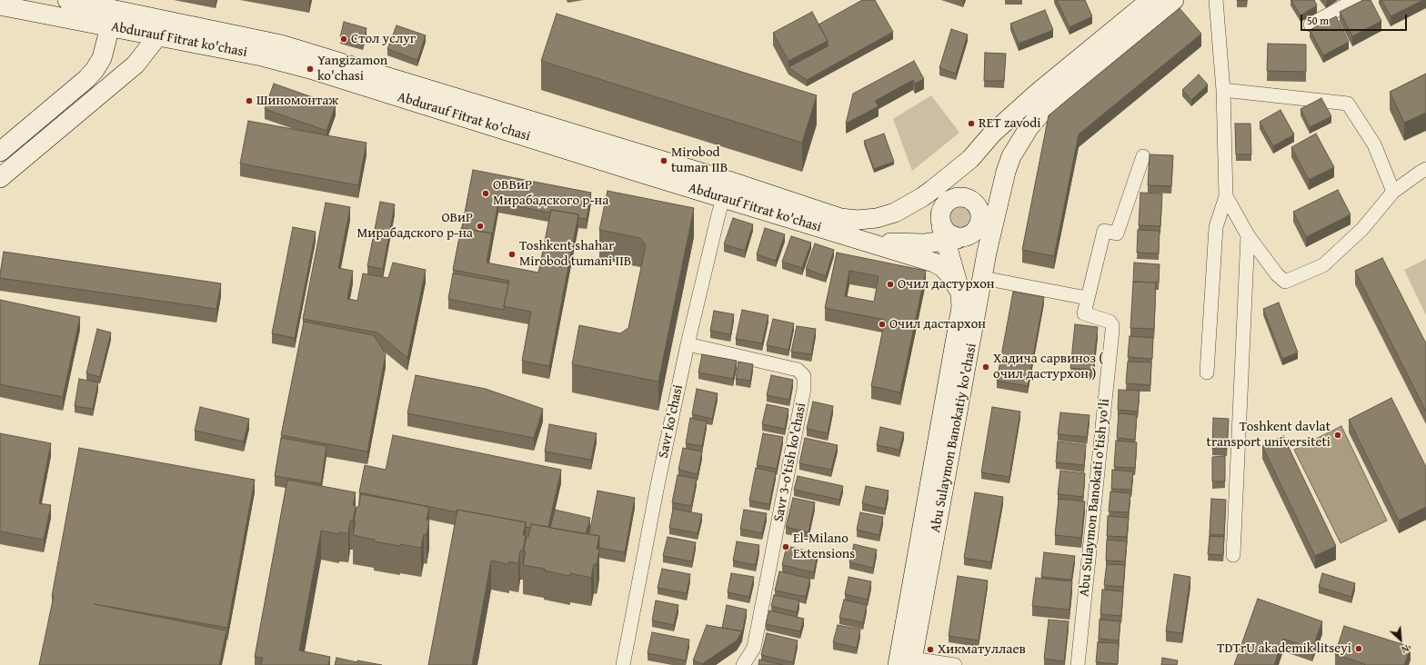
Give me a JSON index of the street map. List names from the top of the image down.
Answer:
{
  "streets": {
    "main road": ["Abdurauf Fitrat ko'chasi", "Abu Sulaymon Banokatiy ko'chasi"],
    "street": ["Savr ko'chasi", "Savr 3-o'tish ko'chasi", "Abu Sulaymon Banokati o'tish yo'li"]
  },
  "crossings": [
    ["Abdurauf Fitrat ko'chasi", "Savr ko'chasi"],
    ["Abdurauf Fitrat ko'chasi", "Abu Sulaymon Banokatiy ko'chasi"],
    ["Savr ko'chasi", "Savr 3-o'tish ko'chasi"]
  ],
  "places": [
    "Стол услуг",
    "Yangizamon ko'chasi",
    "Шиномонтаж",
    "RET zavodi",
    "Mirobod tuman IIB",
    "ОВВиР Мирабадского р-на",
    "ОВиР Мирабадского р-на",
    "Toshkent shahar Mirobod tumani IIB",
    "Очил дастурхон",
    "Очил дастархон",
    "Хадича сарвиноз ( очил дастурхон )",
    "Toshkent davlat transport universiteti",
    "El-Milano Extensions",
    "TDTrU akademik litseyi",
    "Хикматуллаев"
  ],
  "scale_bar": "50 m",
  "north": "bottom right"
}
